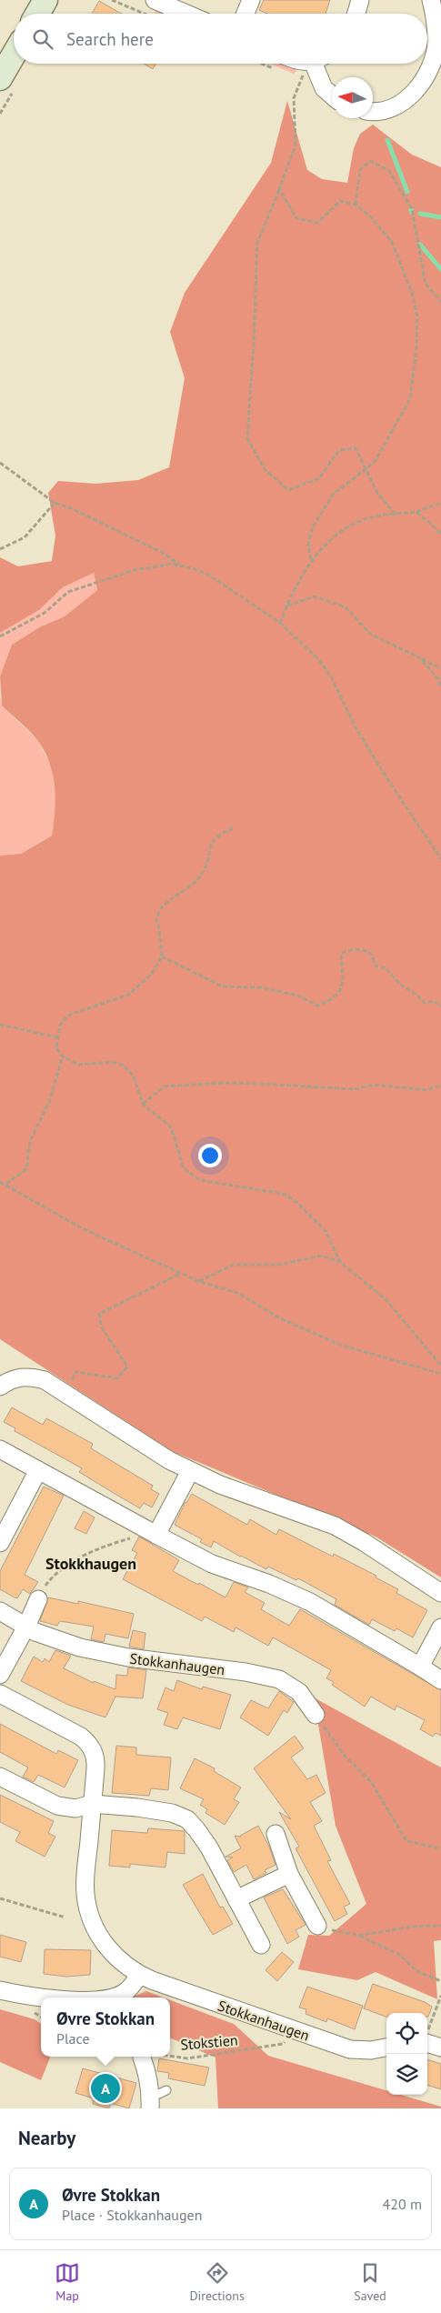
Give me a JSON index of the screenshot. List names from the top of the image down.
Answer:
{
  "streets": {
    "street": ["Stokkanhaugen"],
    "path": ["Stokstien"]
  },
  "crossings": [
    ["Stokkanhaugen", "Stokstien"]
  ],
  "districts": ["Stokkhaugen"],
  "north": "left",
  "page": {
    "search": "Search here",
    "popup": ["Øvre Stokkan", "Place"],
    "pins": "A",
    "heading": "Nearby",
    "list": [
      {
        "mark": "A",
        "name": "Øvre Stokkan",
        "note": "Place · Stokkanhaugen",
        "value": "420 m"
      }
    ],
    "nav": ["Map", "Directions", "Saved"]
  }
}
